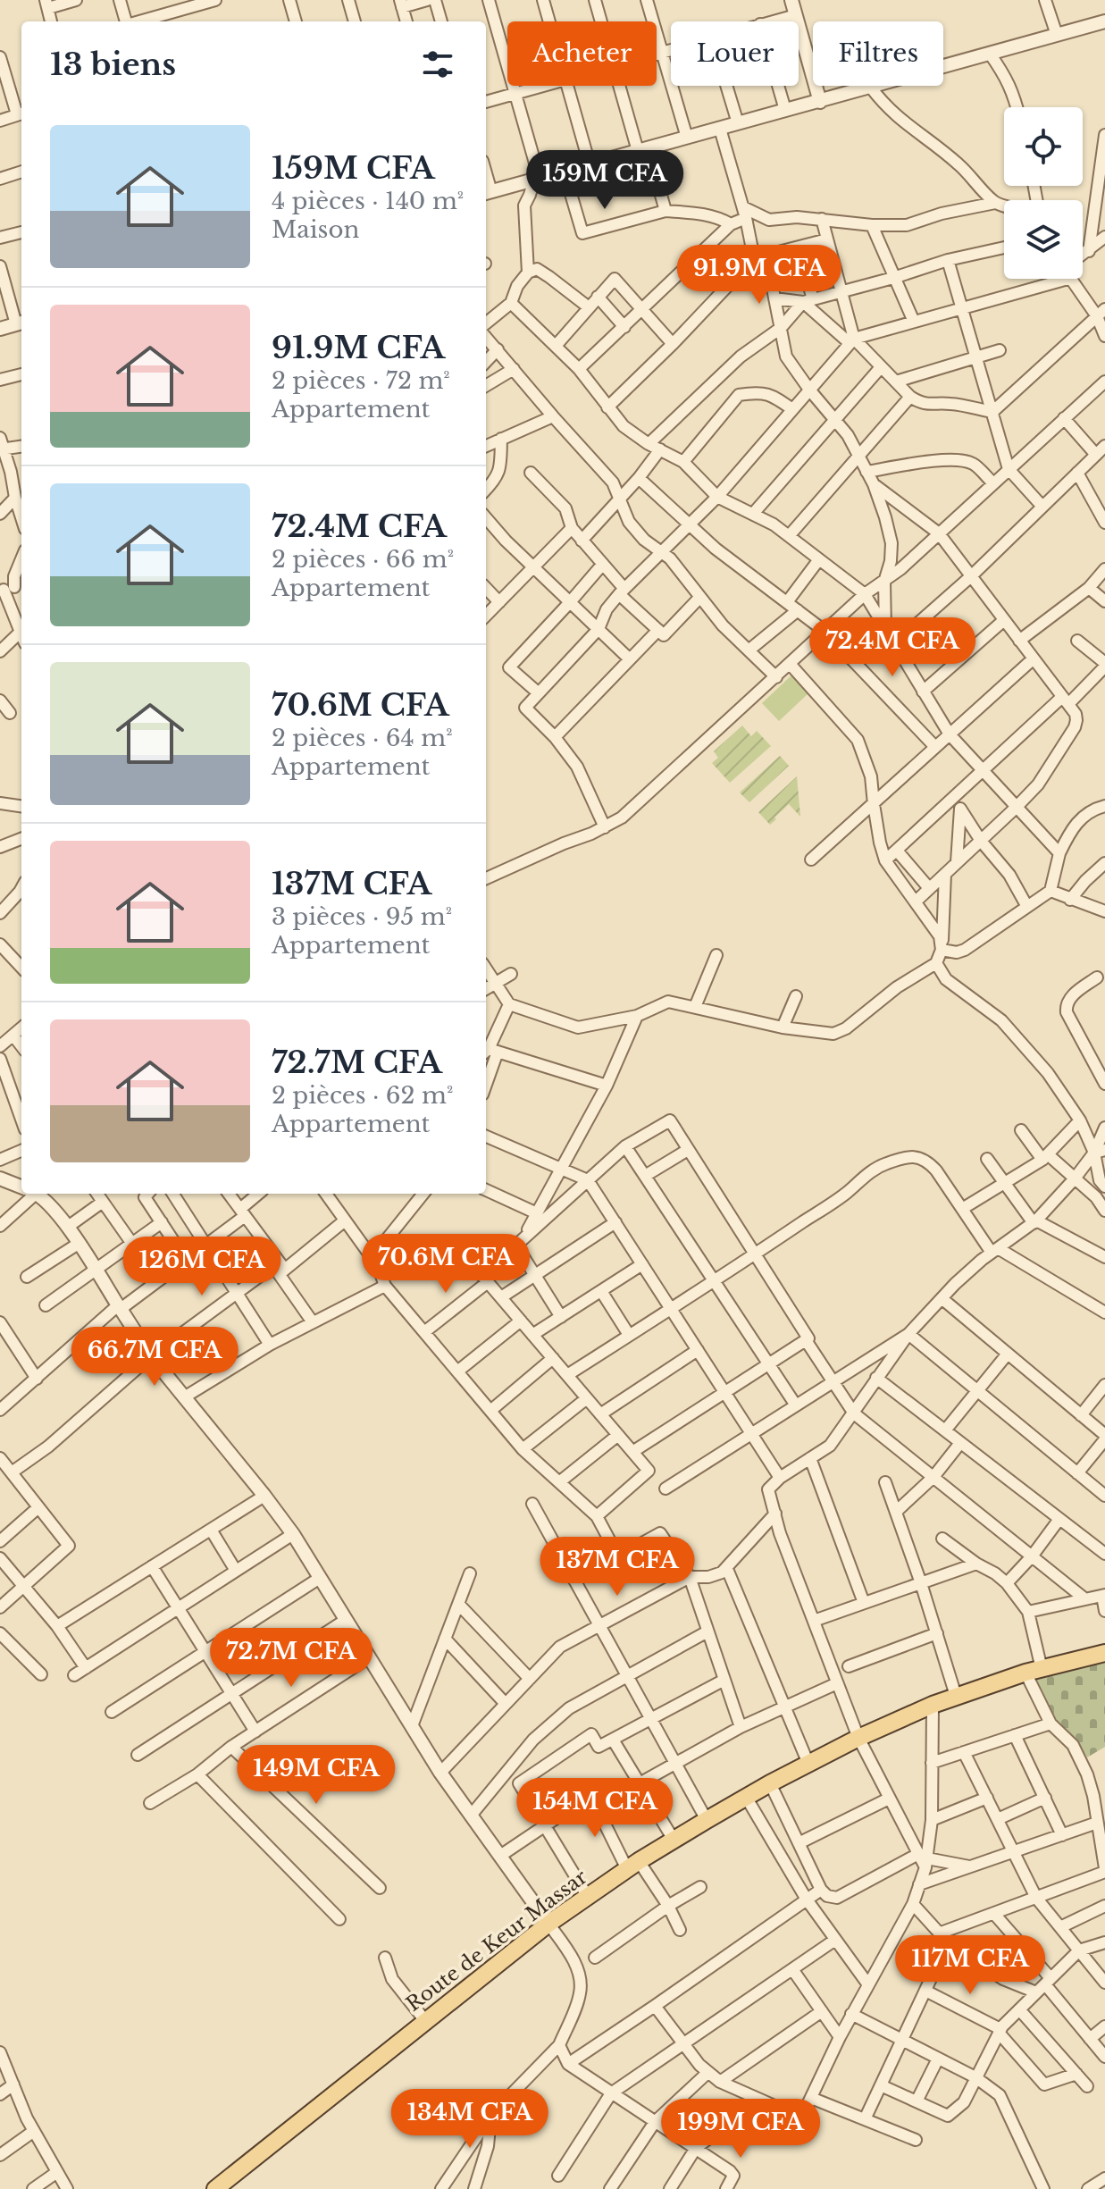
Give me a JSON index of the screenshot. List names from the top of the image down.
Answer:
{
  "streets": {
    "main road": ["Route de Keur Massar"]
  },
  "page": {
    "chip": ["Acheter", "Louer", "Filtres"],
    "heading": "13 biens",
    "list": [
      {
        "name": "159M CFA",
        "note": "4 pièces · 140 m² · Maison"
      },
      {
        "name": "91.9M CFA",
        "note": "2 pièces · 72 m² · Appartement"
      },
      {
        "name": "72.4M CFA",
        "note": "2 pièces · 66 m² · Appartement"
      },
      {
        "name": "70.6M CFA",
        "note": "2 pièces · 64 m² · Appartement"
      },
      {
        "name": "137M CFA",
        "note": "3 pièces · 95 m² · Appartement"
      },
      {
        "name": "72.7M CFA",
        "note": "2 pièces · 62 m² · Appartement"
      }
    ],
    "price": [
      "159M CFA",
      "91.9M CFA",
      "72.4M CFA",
      "70.6M CFA",
      "126M CFA",
      "66.7M CFA",
      "137M CFA",
      "72.7M CFA",
      "149M CFA",
      "154M CFA",
      "117M CFA",
      "134M CFA",
      "199M CFA"
    ]
  }
}
